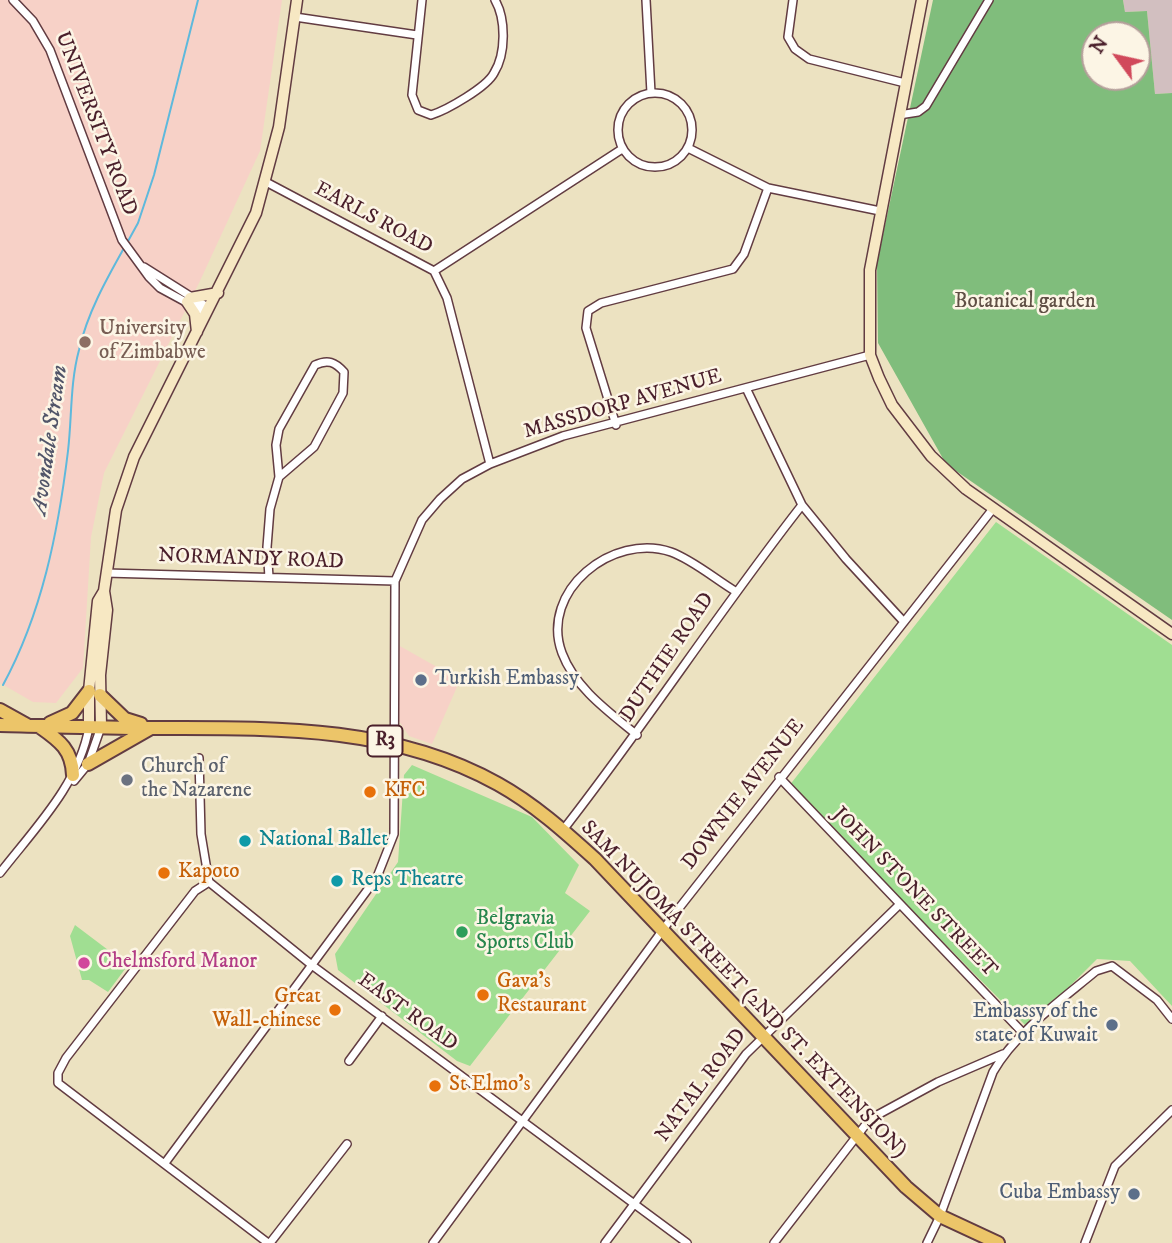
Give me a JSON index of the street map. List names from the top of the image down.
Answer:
{
  "streets": {
    "highway": ["R3", "SAM NUJOMA STREET (2ND ST. EXTENSION)"],
    "street": [
      "UNIVERSITY ROAD",
      "EARLS ROAD",
      "MASSDORP AVENUE",
      "NORMANDY ROAD",
      "DUTHIE ROAD",
      "DOWNIE AVENUE",
      "JOHN STONE STREET",
      "EAST ROAD",
      "NATAL ROAD"
    ]
  },
  "crossings": [
    ["EARLS ROAD", "MASSDORP AVENUE"],
    ["MASSDORP AVENUE", "NORMANDY ROAD"],
    ["MASSDORP AVENUE", "SAM NUJOMA STREET (2ND ST. EXTENSION)"],
    ["MASSDORP AVENUE", "EAST ROAD"],
    ["DUTHIE ROAD", "SAM NUJOMA STREET (2ND ST. EXTENSION)"],
    ["DOWNIE AVENUE", "JOHN STONE STREET"],
    ["DOWNIE AVENUE", "SAM NUJOMA STREET (2ND ST. EXTENSION)"],
    ["DOWNIE AVENUE", "EAST ROAD"],
    ["JOHN STONE STREET", "NATAL ROAD"],
    ["SAM NUJOMA STREET (2ND ST. EXTENSION)", "NATAL ROAD"],
    ["EAST ROAD", "NATAL ROAD"]
  ],
  "water": ["Avondale Stream"],
  "parks": ["Botanical garden"],
  "places": [
    "University of Zimbabwe",
    "Turkish Embassy",
    "Church of the Nazarene",
    "KFC",
    "National Ballet",
    "Kapoto",
    "Reps Theatre",
    "Belgravia Sports Club",
    "Chelmsford Manor",
    "Gava’s Restaurant",
    "Great Wall-chinese",
    "Embassy of the state of Kuwait",
    "St Elmo's",
    "Cuba Embassy"
  ],
  "north": "top left"
}
